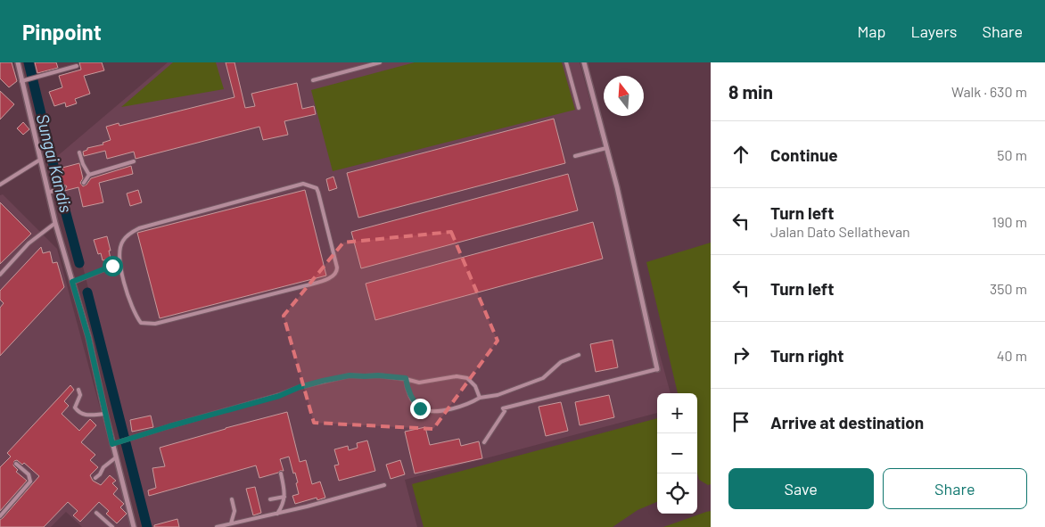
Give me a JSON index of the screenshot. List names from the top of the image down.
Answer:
{
  "water": ["Sungai Kandis"],
  "north": "top",
  "page": {
    "header": "Pinpoint",
    "nav": ["Map", "Layers", "Share"],
    "heading": ["8 min", "Walk · 630 m"],
    "list": [
      ["Continue", "50 m"],
      ["Turn left", "Jalan Dato Sellathevan", "190 m"],
      ["Turn left", "350 m"],
      ["Turn right", "40 m"],
      "Arrive at destination"
    ],
    "map_buttons": ["+", "−"],
    "buttons": ["Save", "Share"]
  }
}
